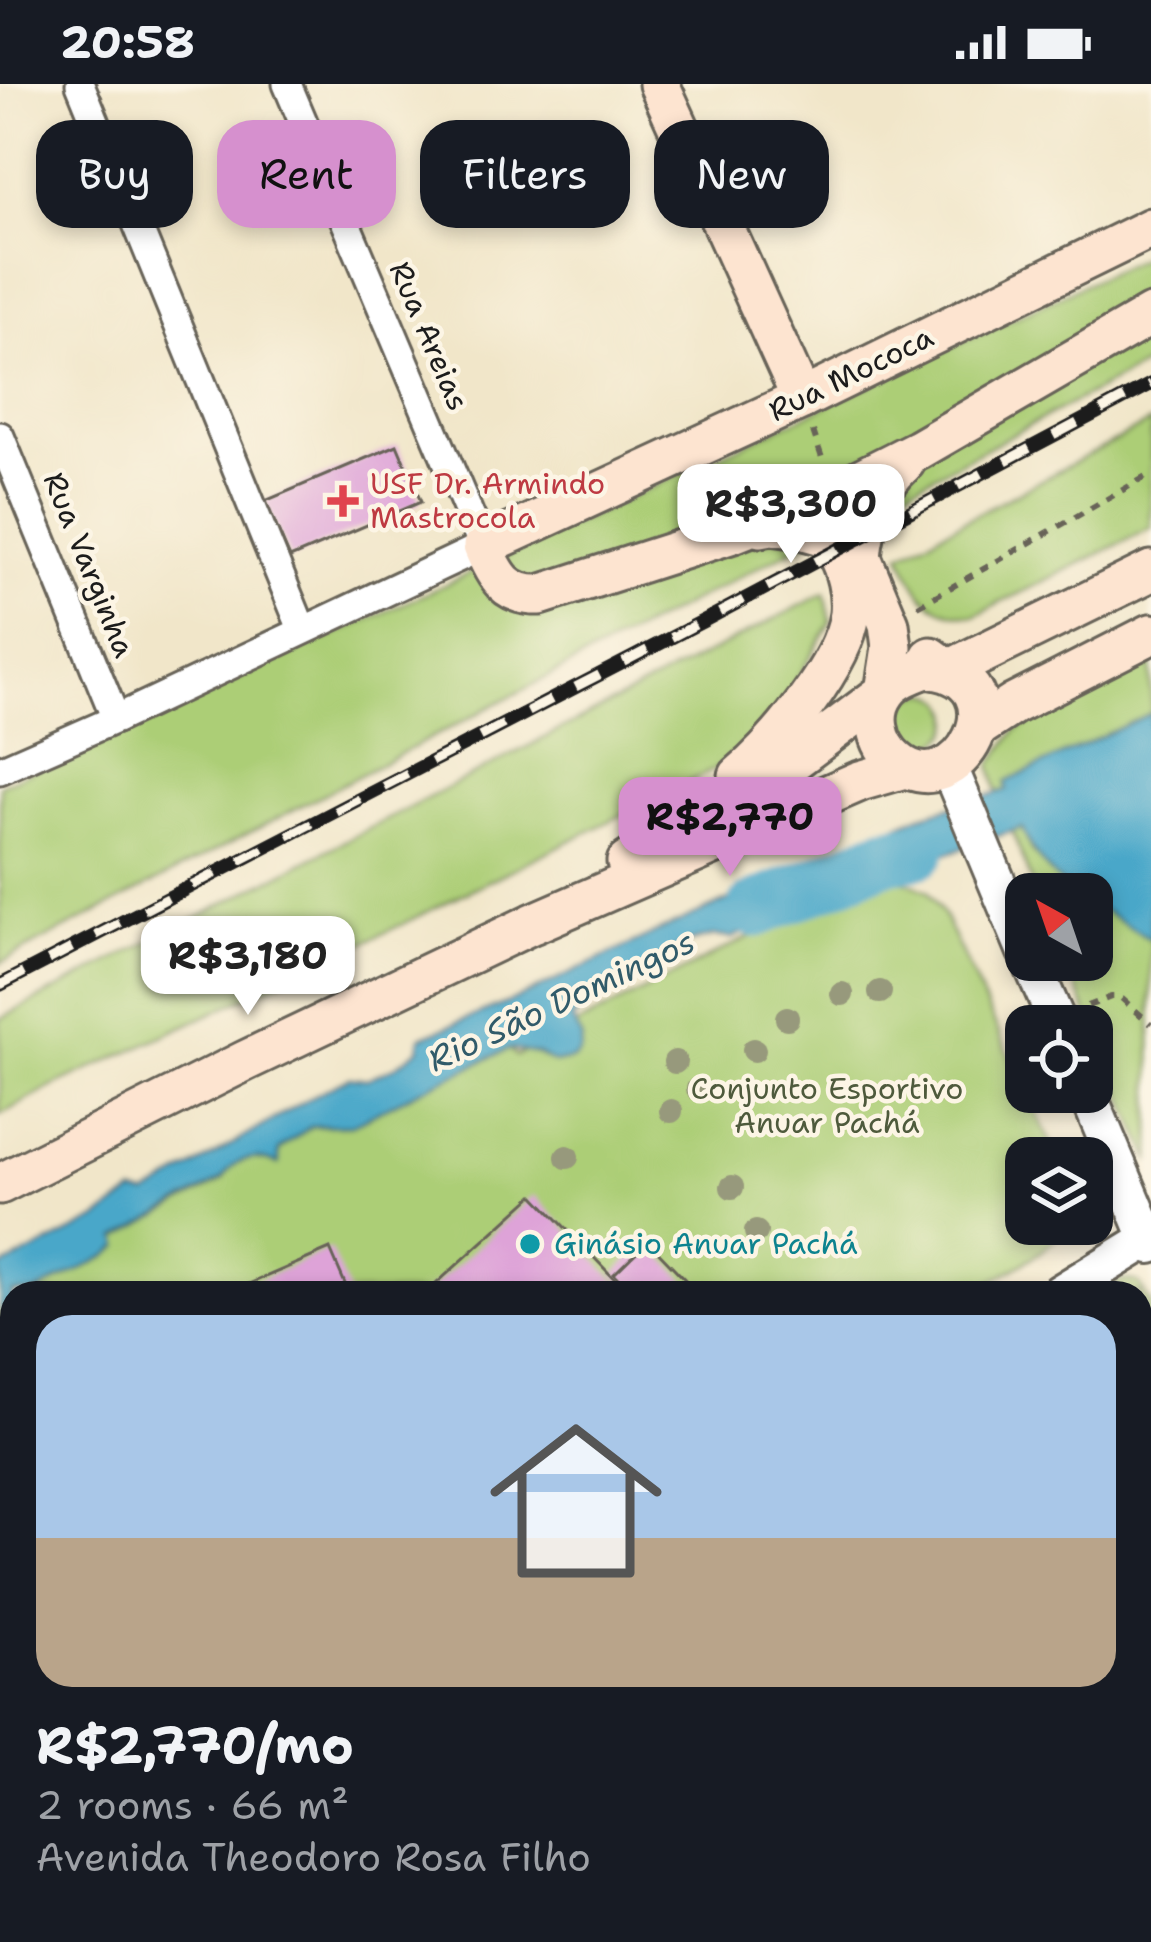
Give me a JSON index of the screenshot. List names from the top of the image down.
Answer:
{
  "streets": {
    "main road": ["Rua Mococa"],
    "street": ["Rua Areias", "Rua Varginha"]
  },
  "crossings": [
    ["Rua Areias", "Rua Mococa"],
    ["Rua Mococa", "Rua Varginha"]
  ],
  "water": ["Rio São Domingos"],
  "parks": ["Conjunto Esportivo Anuar Pachá"],
  "places": {
    "health": ["USF Dr. Armindo Mastrocola"],
    "other": ["Ginásio Anuar Pachá"]
  },
  "north": "top left",
  "page": {
    "status": "20:58",
    "chip": [
      "Buy",
      "Rent",
      "Filters",
      "New"
    ],
    "price": ["R$3,300", "R$2,770", "R$3,180"],
    "list": [
      {
        "name": "R$2,770/mo",
        "note": "2 rooms · 66 m² · Avenida Theodoro Rosa Filho"
      }
    ]
  }
}
